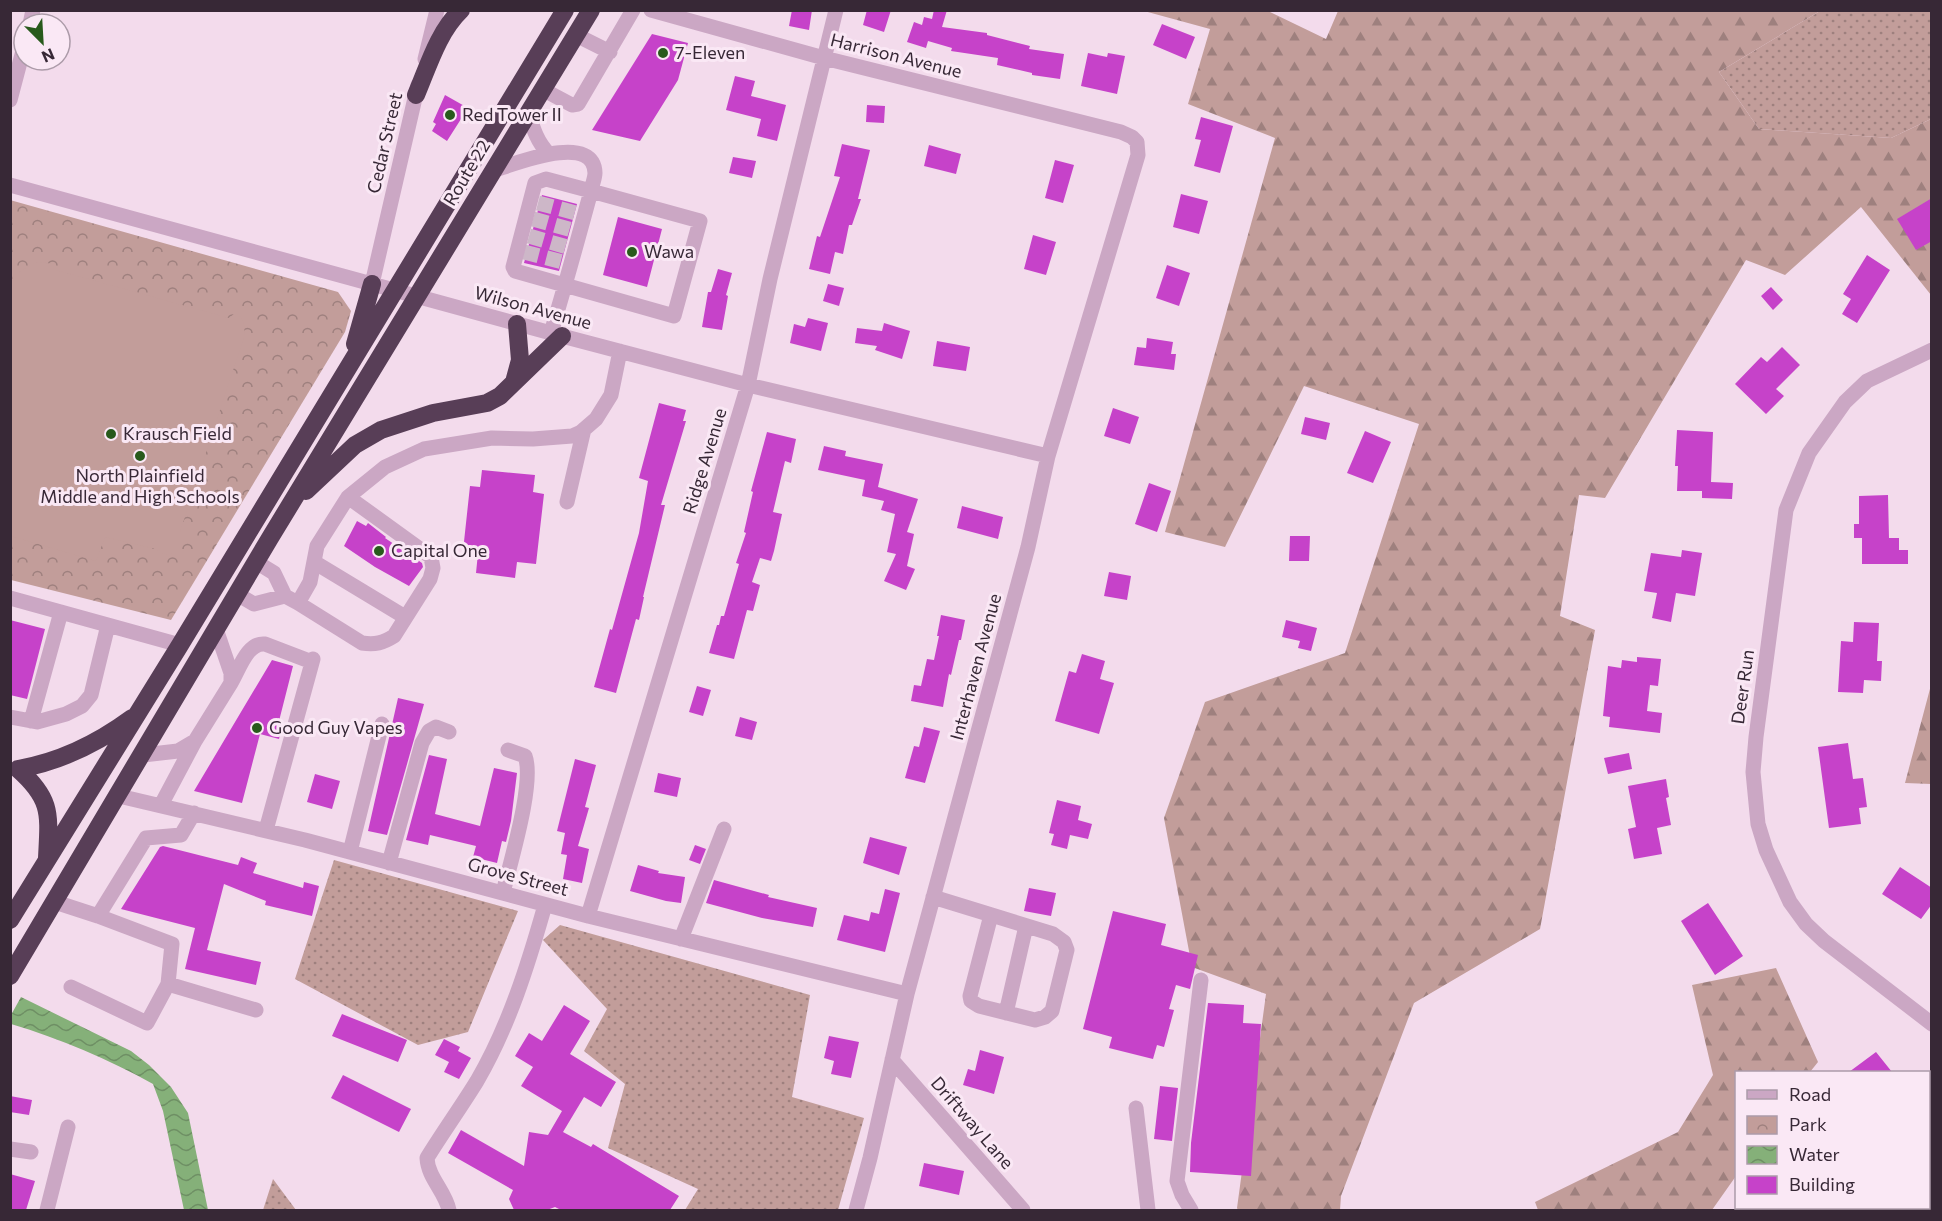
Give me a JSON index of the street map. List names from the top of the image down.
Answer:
{
  "streets": {
    "highway": ["Route 22"],
    "street": [
      "Harrison Avenue",
      "Cedar Street",
      "Wilson Avenue",
      "Ridge Avenue",
      "Interhaven Avenue",
      "Deer Run",
      "Grove Street",
      "Driftway Lane"
    ]
  },
  "crossings": [
    ["Harrison Avenue", "Ridge Avenue"],
    ["Harrison Avenue", "Interhaven Avenue"],
    ["Cedar Street", "Wilson Avenue"],
    ["Route 22", "Wilson Avenue"],
    ["Wilson Avenue", "Ridge Avenue"],
    ["Wilson Avenue", "Interhaven Avenue"],
    ["Ridge Avenue", "Grove Street"],
    ["Interhaven Avenue", "Grove Street"],
    ["Interhaven Avenue", "Driftway Lane"]
  ],
  "places": [
    "7-Eleven",
    "Red Tower II",
    "Wawa",
    "Krausch Field",
    "North Plainfield Middle and High Schools",
    "Capital One",
    "Good Guy Vapes"
  ],
  "legend": [
    "Road",
    "Park",
    "Water",
    "Building"
  ],
  "north": "bottom right"
}
